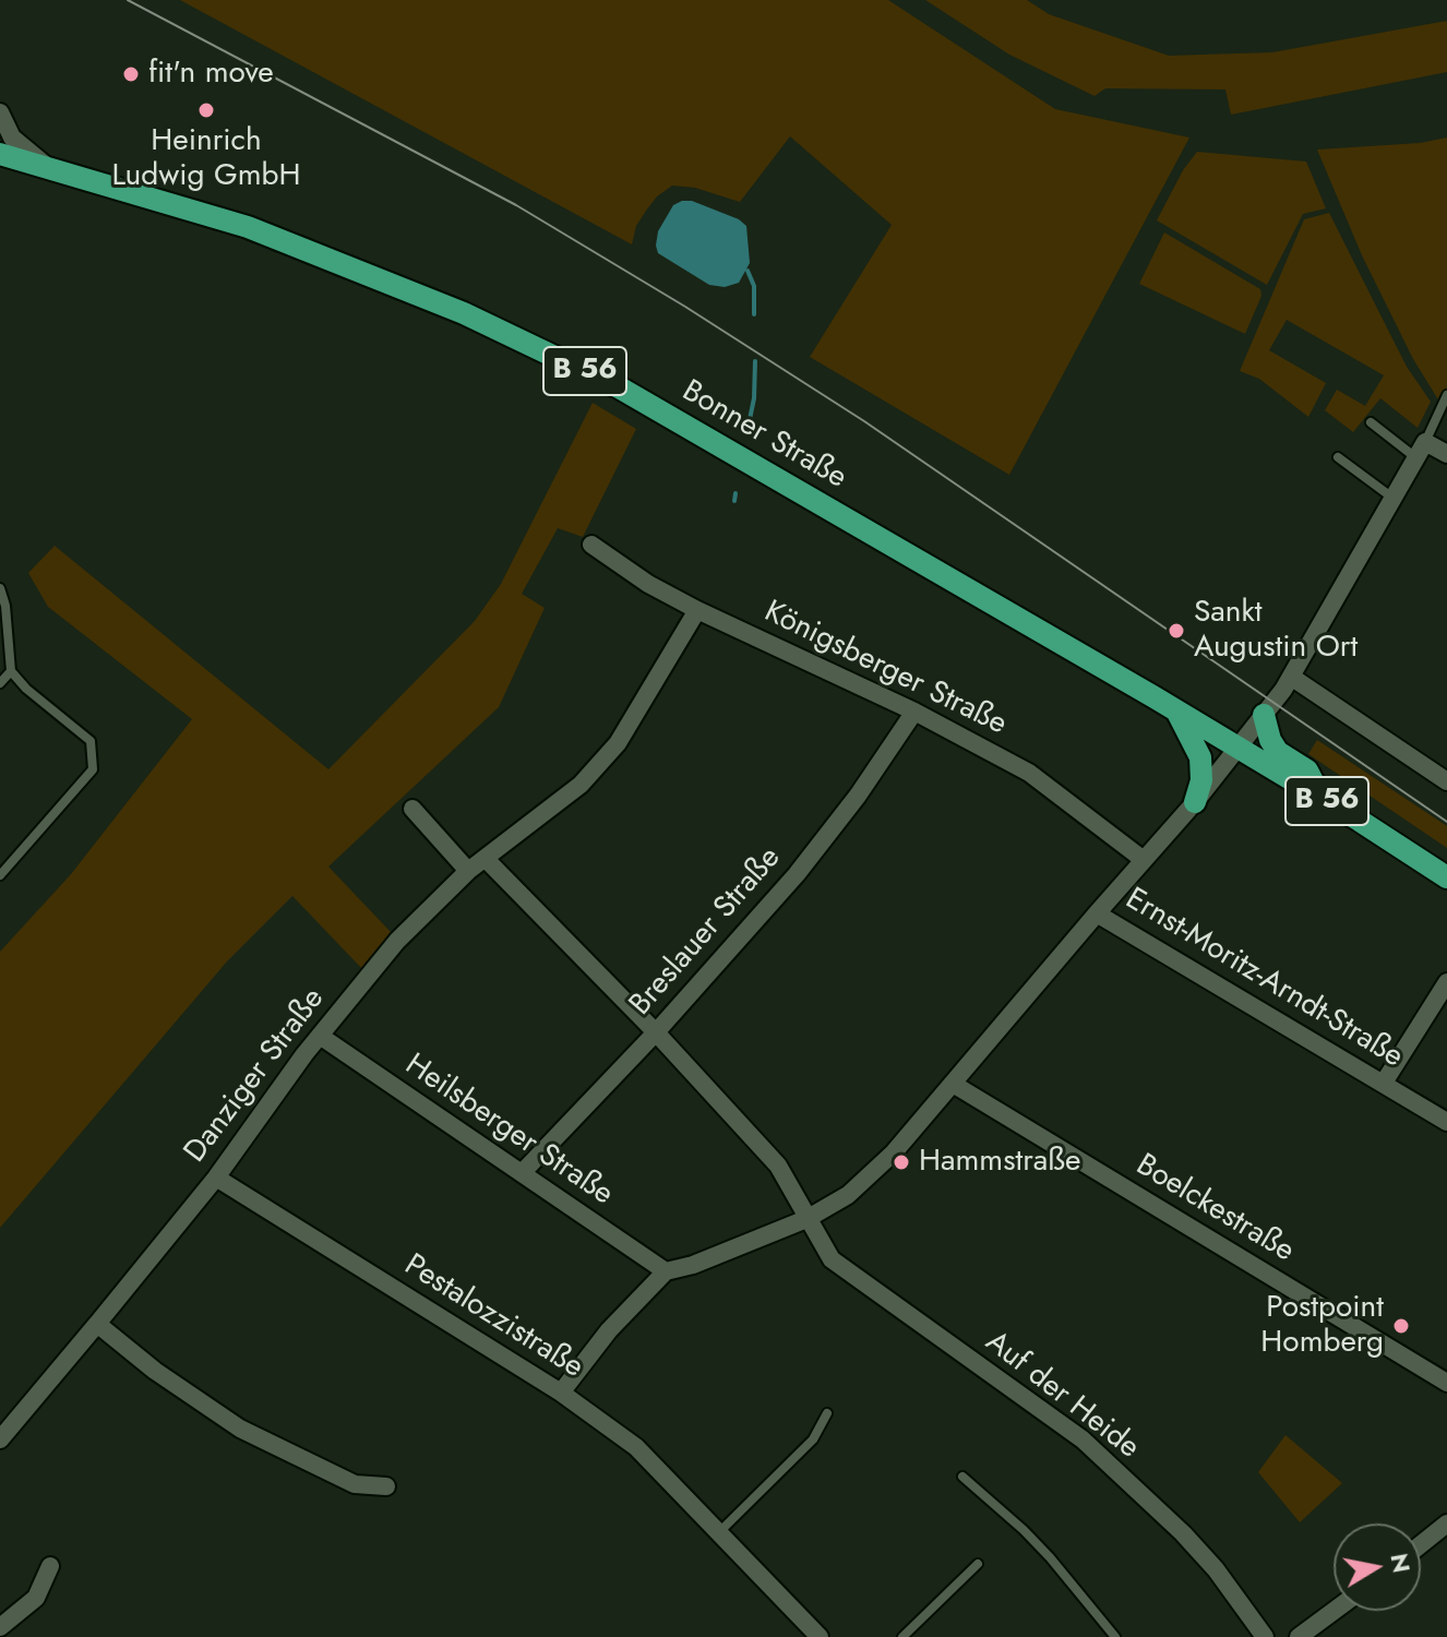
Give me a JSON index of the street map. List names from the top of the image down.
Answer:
{
  "streets": {
    "main road": ["B 56", "Bonner Straße"],
    "street": [
      "Königsberger Straße",
      "Breslauer Straße",
      "Ernst-Moritz-Arndt-Straße",
      "Danziger Straße",
      "Heilsberger Straße",
      "Boelckestraße",
      "Pestalozzistraße",
      "Auf der Heide"
    ]
  },
  "crossings": [
    ["Königsberger Straße", "Breslauer Straße"],
    ["Königsberger Straße", "Danziger Straße"],
    ["Breslauer Straße", "Heilsberger Straße"],
    ["Breslauer Straße", "Auf der Heide"],
    ["Danziger Straße", "Heilsberger Straße"],
    ["Danziger Straße", "Pestalozzistraße"],
    ["Danziger Straße", "Auf der Heide"]
  ],
  "places": [
    "fit'n move",
    "Heinrich Ludwig GmbH",
    "Sankt Augustin Ort",
    "Hammstraße",
    "Postpoint Homberg"
  ],
  "north": "right"
}
